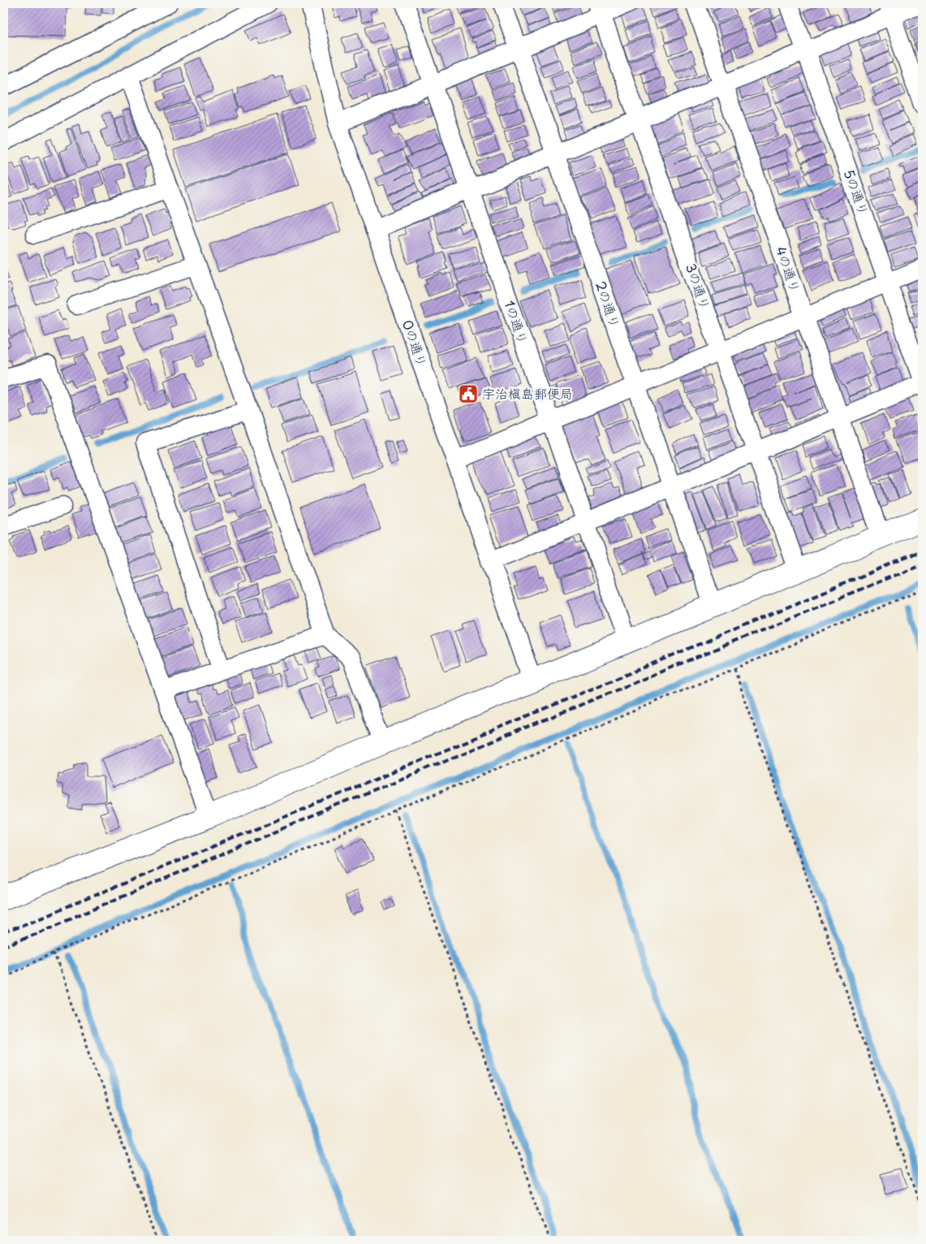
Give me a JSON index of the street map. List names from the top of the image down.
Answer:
{
  "streets": {
    "street": [
      "5の通り",
      "4の通り",
      "3の通り",
      "2の通り",
      "1の通り",
      "0の通り"
    ]
  },
  "places": {
    "public building": ["宇治槇島郵便局"]
  }
}
